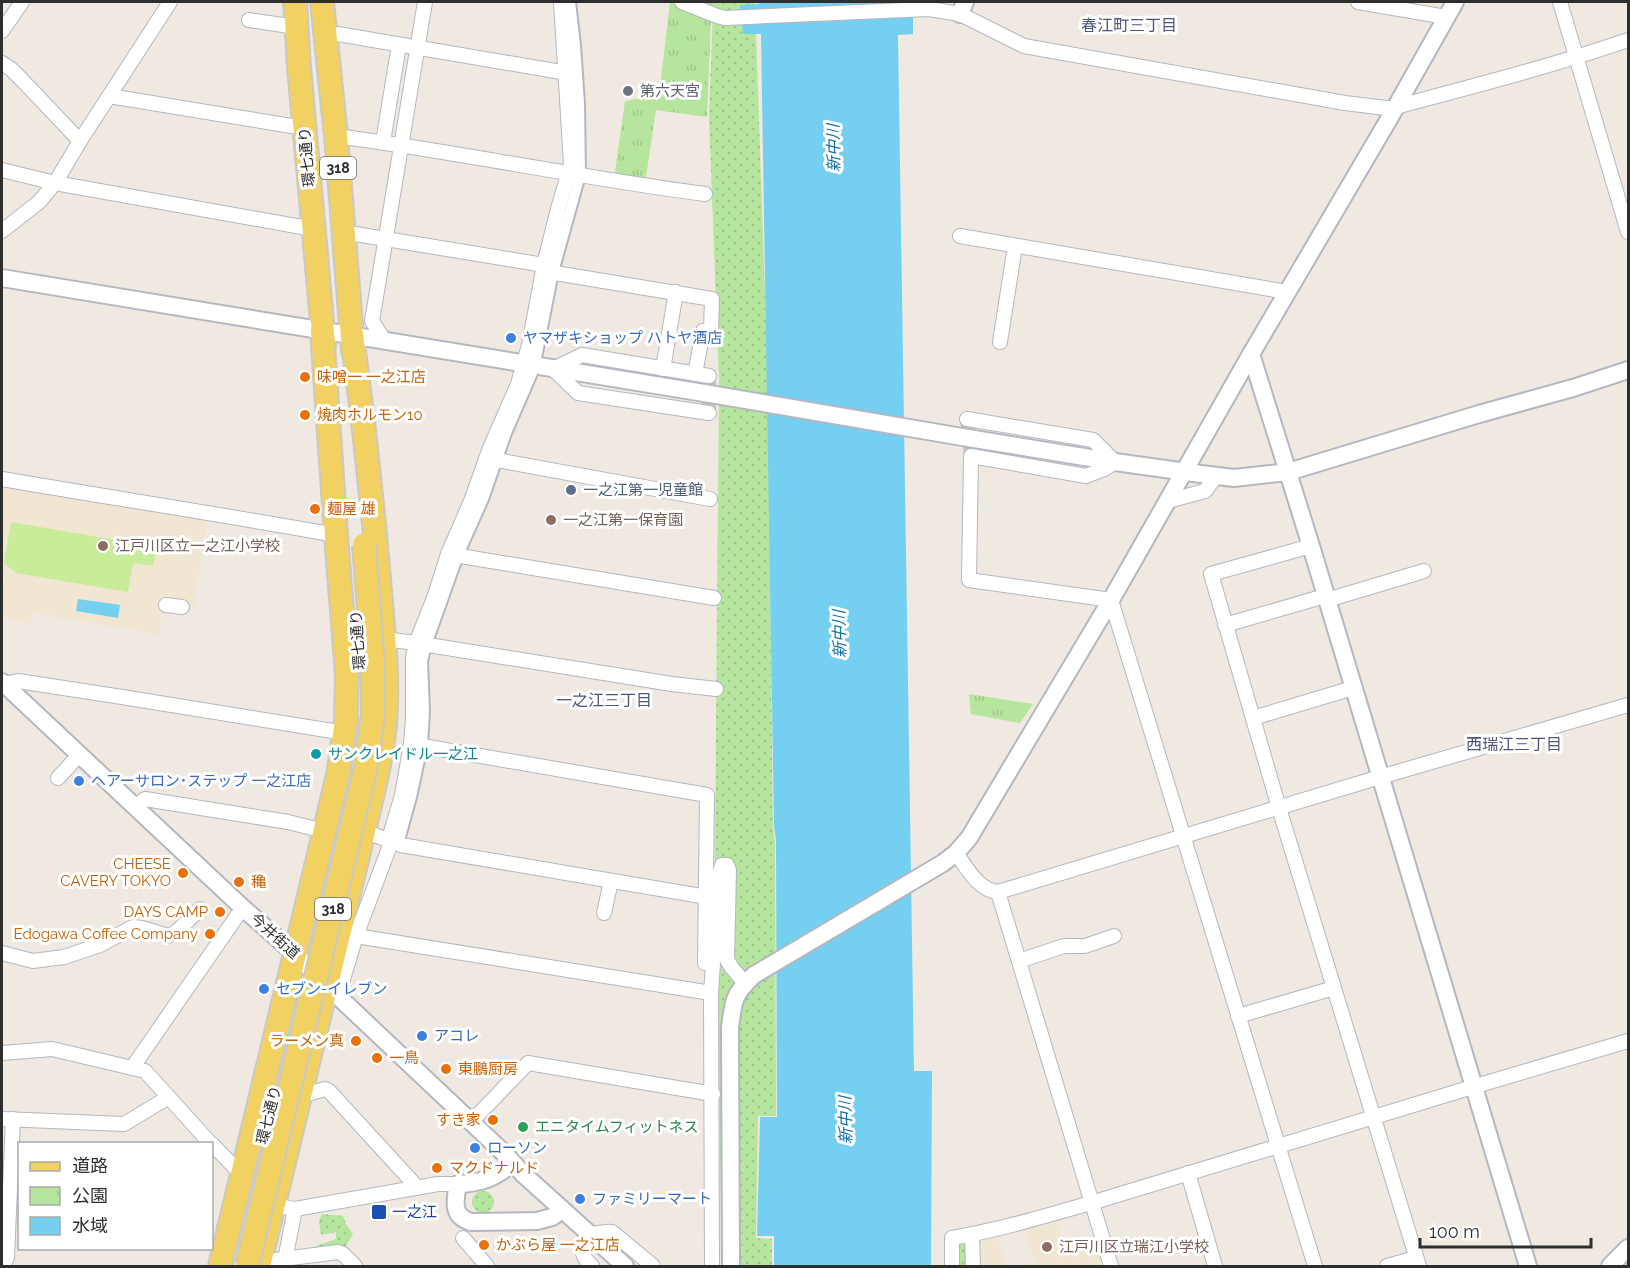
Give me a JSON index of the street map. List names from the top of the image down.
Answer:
{
  "streets": {
    "main road": ["環七通り", "318"],
    "street": ["今井街道"]
  },
  "districts": ["春江町三丁目", "一之江三丁目", "西瑞江三丁目"],
  "water": ["新中川"],
  "places": {
    "other": [
      "第六天宮",
      "ヤマザキショップ ハトヤ酒店",
      "味噌一 一之江店",
      "焼肉ホルモン10",
      "一之江第一児童館",
      "麺屋 雄",
      "一之江第一保育園",
      "江戸川区立一之江小学校",
      "サンクレイドル一之江",
      "ヘアーサロン･ステップ 一之江店",
      "CHEESE CAVERY TOKYO",
      "穐",
      "DAYS CAMP",
      "Edogawa Coffee Company",
      "セブン-イレブン",
      "アコレ",
      "ラーメン真",
      "一鳥",
      "東鵬厨房",
      "すき家",
      "エニタイムフィットネス",
      "ローソン",
      "マクドナルド",
      "ファミリーマート",
      "かぶら屋 一之江店",
      "江戸川区立瑞江小学校"
    ],
    "transit": ["一之江"]
  },
  "legend": ["道路", "公園", "水域"],
  "scale_bar": "100 m"
}
